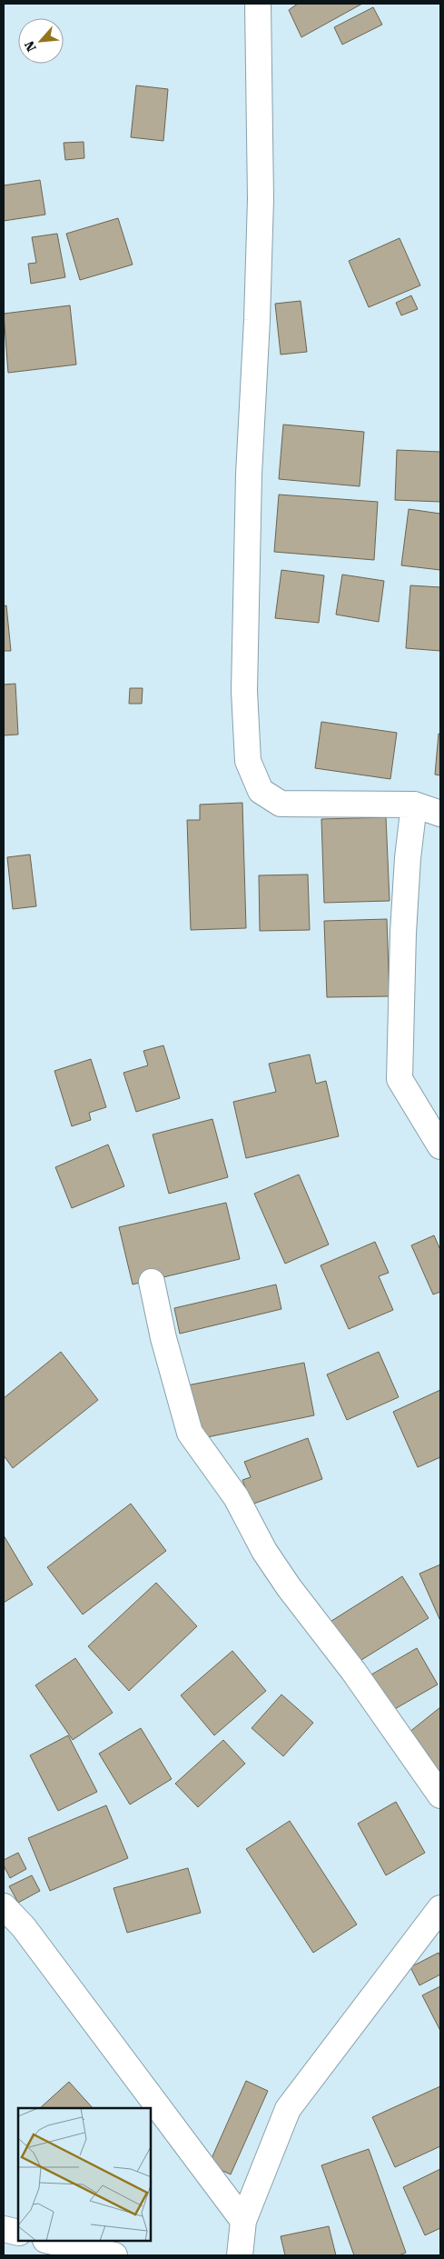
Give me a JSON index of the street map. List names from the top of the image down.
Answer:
{
  "north": "bottom left"
}
